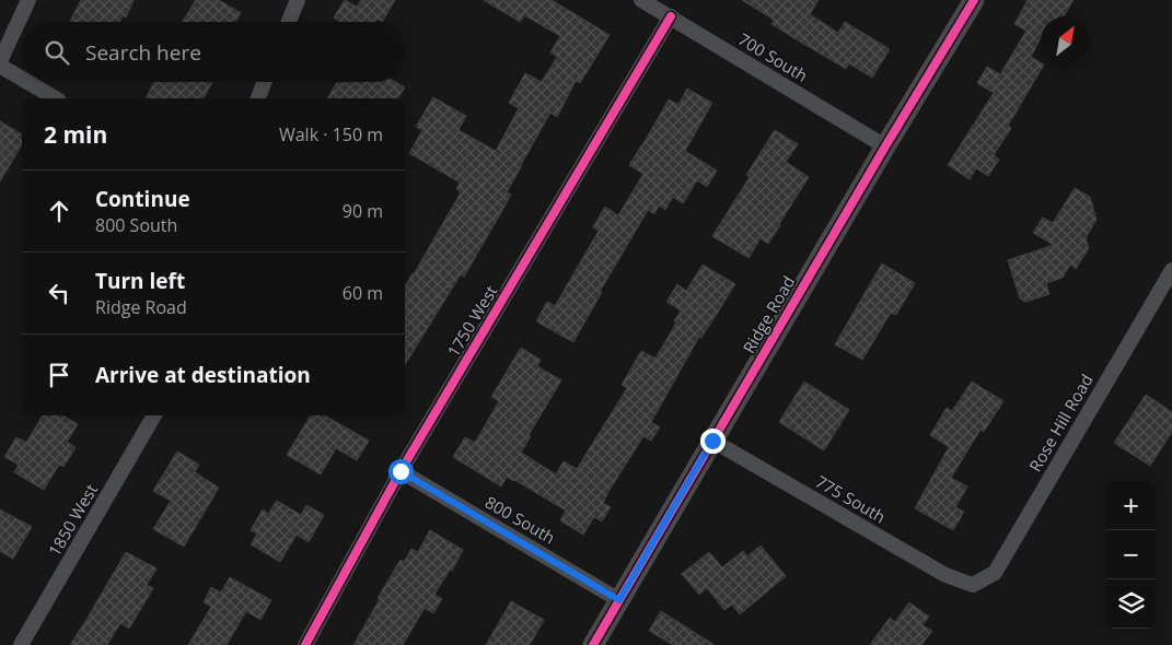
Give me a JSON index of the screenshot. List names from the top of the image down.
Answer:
{
  "streets": {
    "street": [
      "700 South",
      "Ridge Road",
      "1750 West",
      "Rose Hill Road",
      "775 South",
      "1850 West",
      "800 South"
    ]
  },
  "crossings": [
    ["700 South", "Ridge Road"],
    ["700 South", "1750 West"],
    ["Ridge Road", "775 South"],
    ["Ridge Road", "800 South"],
    ["1750 West", "800 South"],
    ["Rose Hill Road", "775 South"]
  ],
  "north": "top right",
  "page": {
    "search": "Search here",
    "heading": ["2 min", "Walk · 150 m"],
    "list": [
      ["Continue", "800 South", "90 m"],
      ["Turn left", "Ridge Road", "60 m"],
      "Arrive at destination"
    ],
    "map_buttons": ["+", "−"]
  }
}
